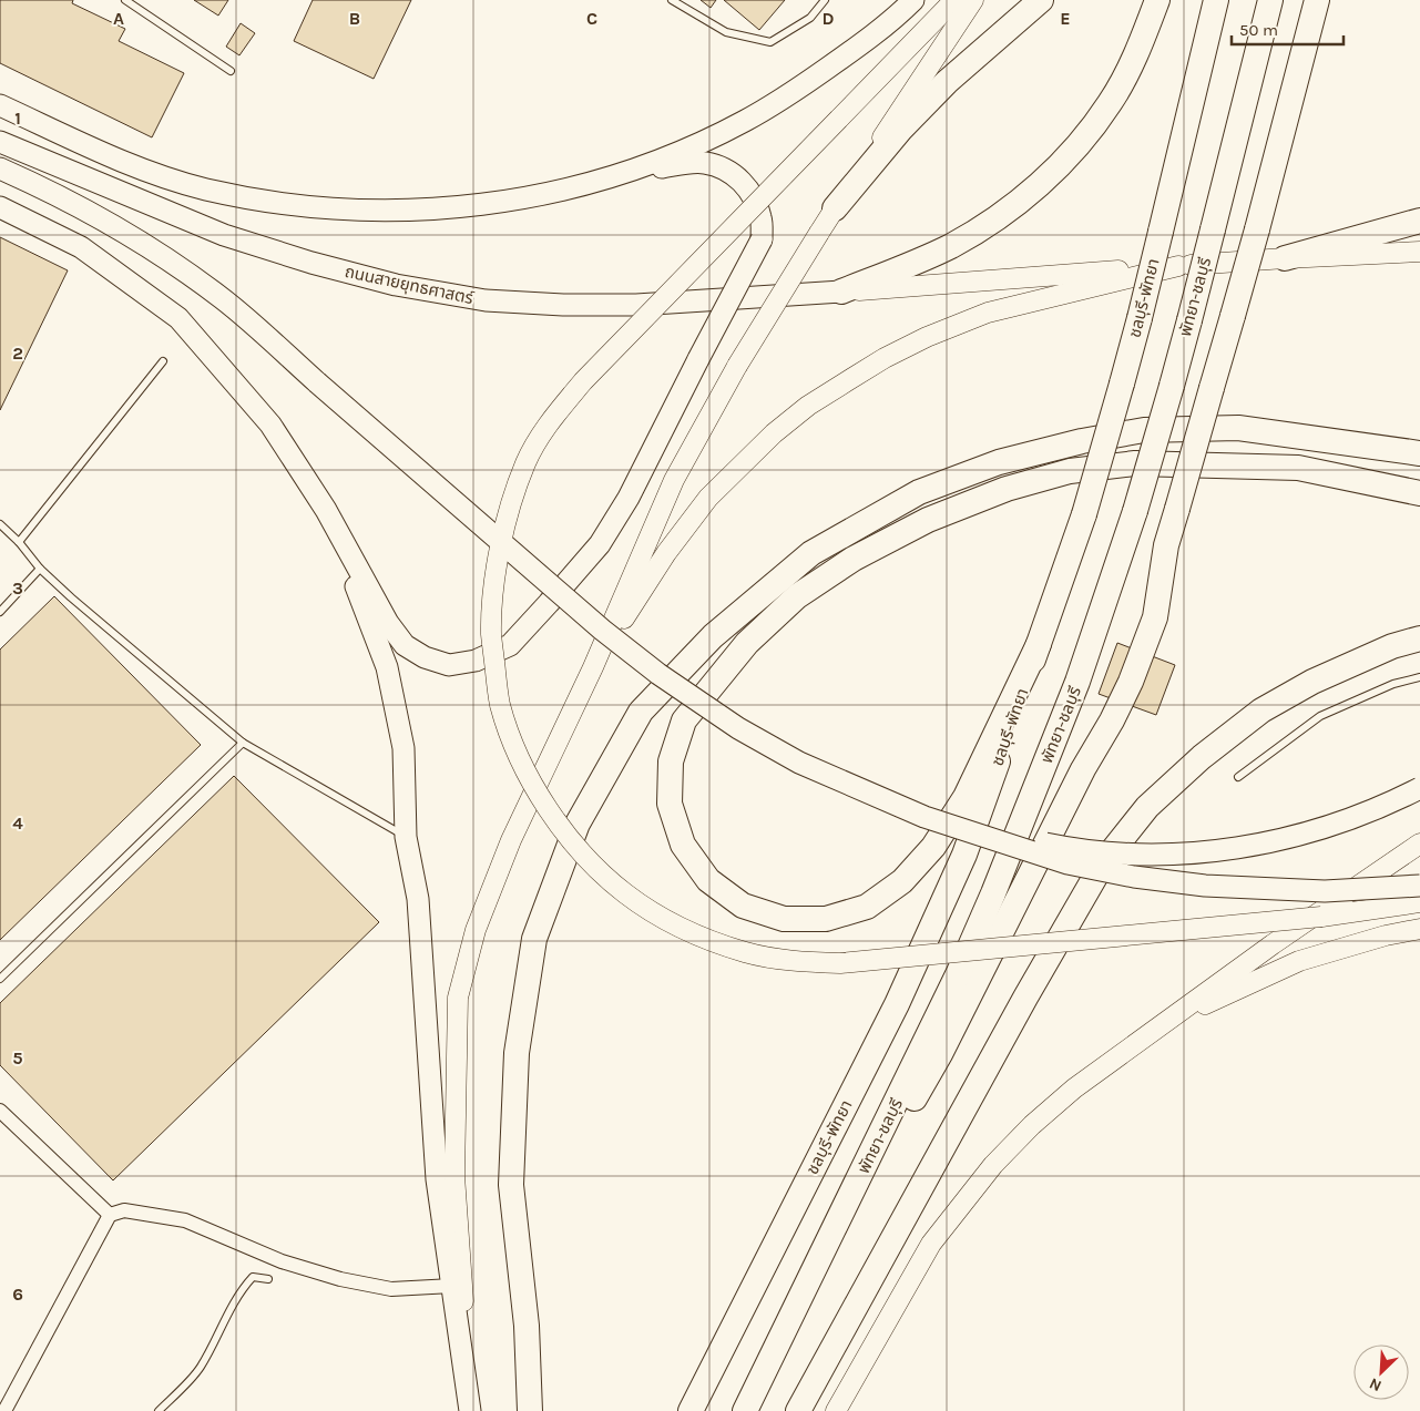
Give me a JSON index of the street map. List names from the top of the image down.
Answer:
{
  "streets": {
    "highway": ["พัทยา-ชลบุรี", "ชลบุรี-พัทยา"],
    "main road": ["ถนนสายยุทธศาสตร์"]
  },
  "scale_bar": "50 m",
  "north": "bottom left",
  "grid": {
    "columns": [
      "A",
      "B",
      "C",
      "D",
      "E"
    ],
    "rows": [
      "1",
      "2",
      "3",
      "4",
      "5",
      "6"
    ]
  }
}
